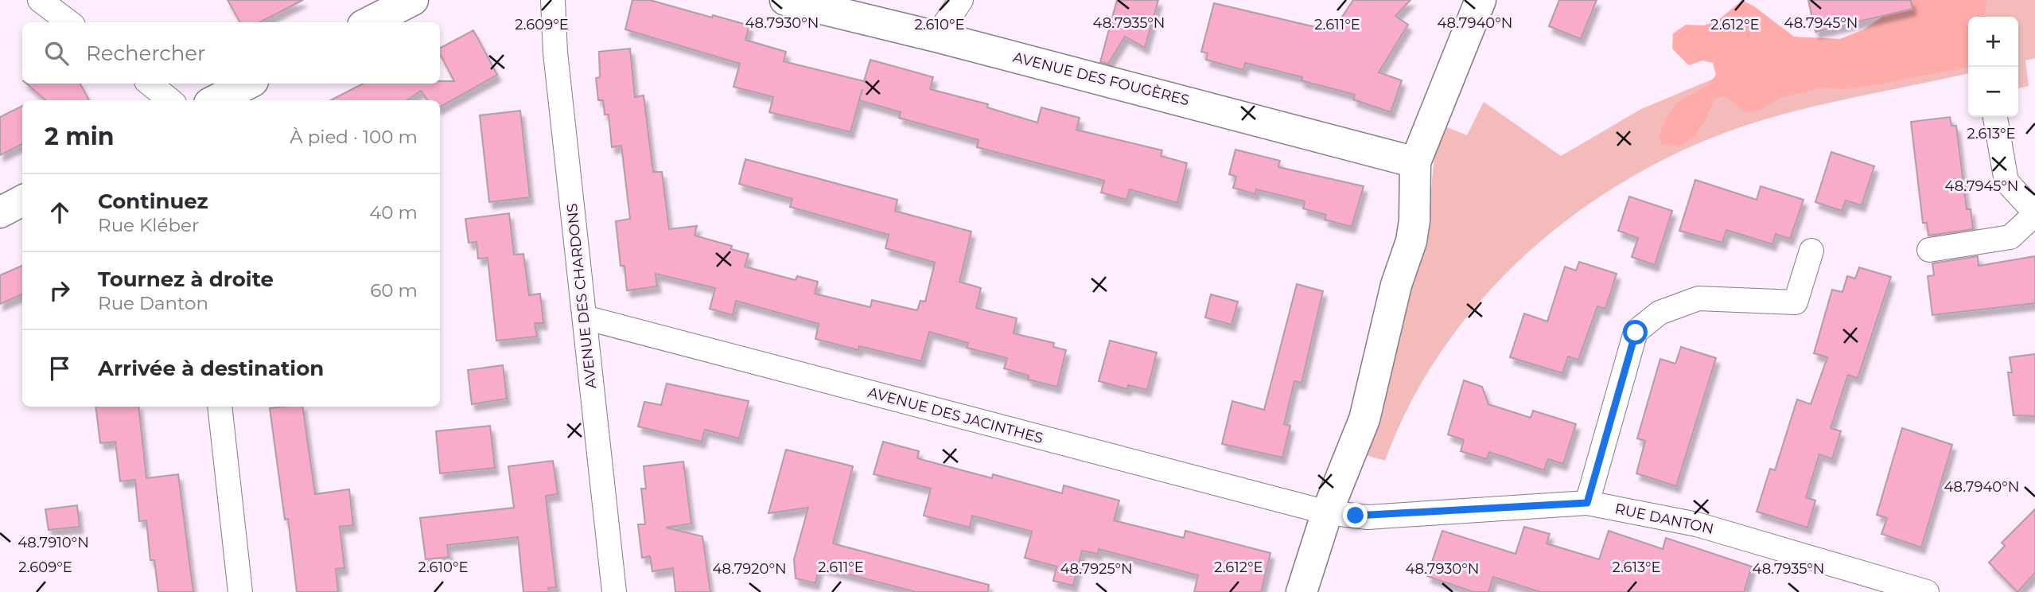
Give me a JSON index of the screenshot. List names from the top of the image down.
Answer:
{
  "streets": {
    "street": [
      "AVENUE DES FOUGÈRES",
      "AVENUE DES CHARDONS",
      "AVENUE DES JACINTHES",
      "RUE DANTON"
    ]
  },
  "crossings": [
    ["AVENUE DES CHARDONS", "AVENUE DES JACINTHES"],
    ["AVENUE DES JACINTHES", "RUE DANTON"]
  ],
  "page": {
    "map_buttons": ["+", "−"],
    "search": "Rechercher",
    "heading": ["2 min", "À pied · 100 m"],
    "list": [
      ["Continuez", "Rue Kléber", "40 m"],
      ["Tournez à droite", "Rue Danton", "60 m"],
      "Arrivée à destination"
    ]
  },
  "coordinates": [
    "48.7930°N",
    "48.7935°N",
    "48.7940°N",
    "48.7945°N",
    "2.609°E",
    "2.610°E",
    "2.611°E",
    "2.612°E",
    "2.613°E",
    "48.7910°N",
    "48.7920°N",
    "48.7925°N"
  ]
}
